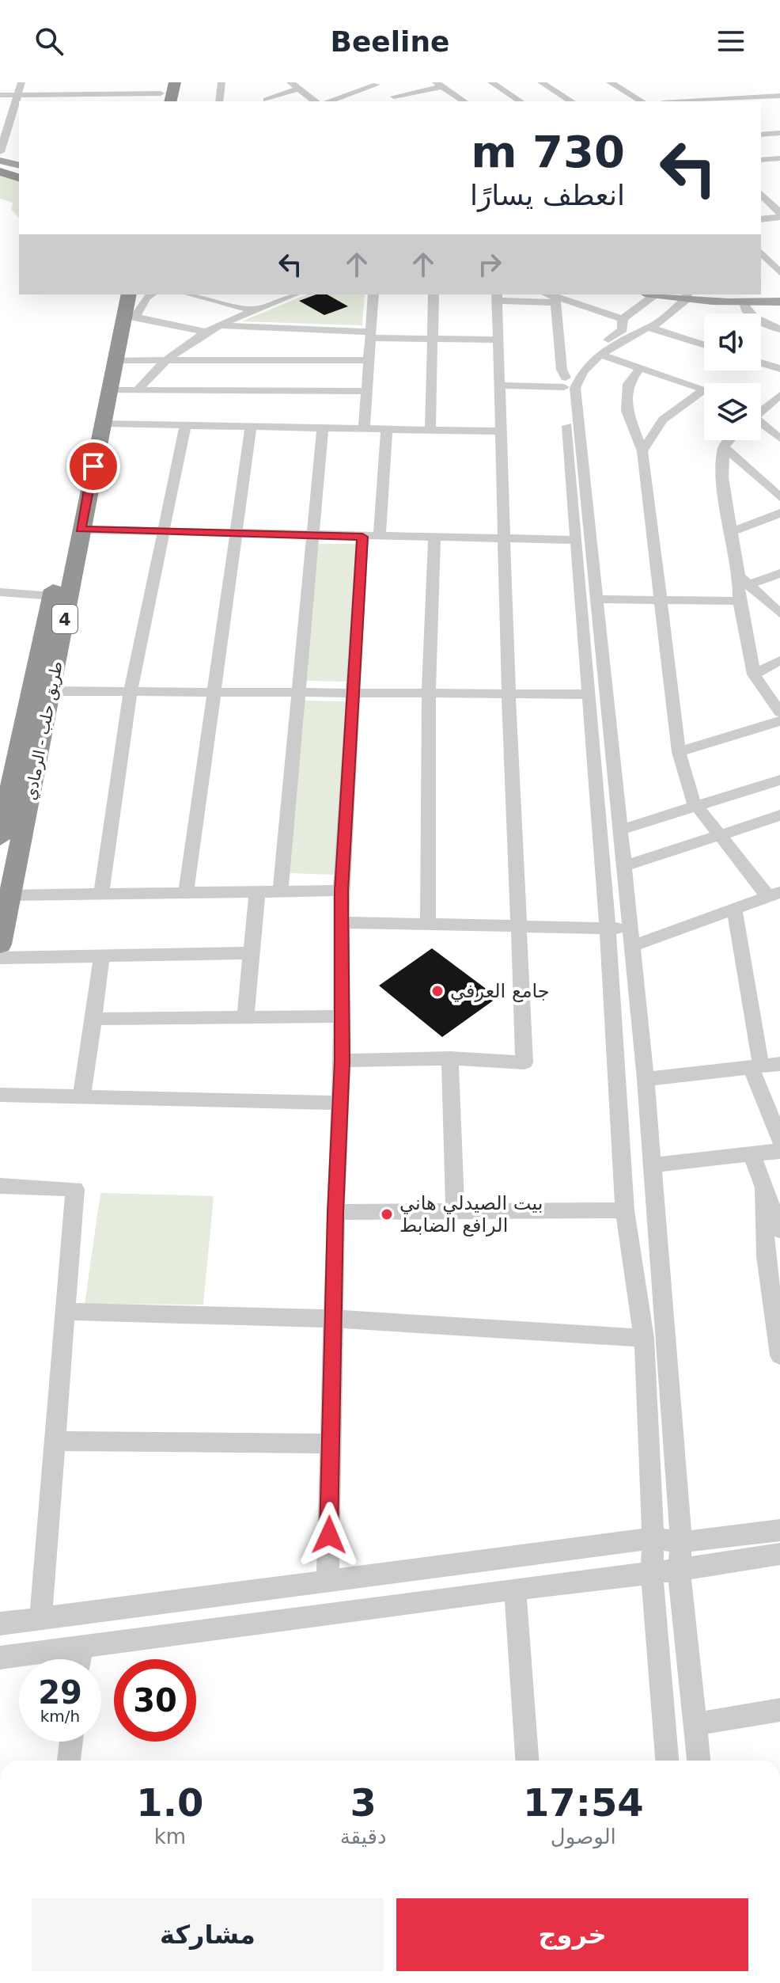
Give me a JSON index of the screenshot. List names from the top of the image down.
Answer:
{
  "streets": {
    "highway": ["4", "طريق حلب - الرمادي"]
  },
  "places": ["جامع العرفي", "بيت الصيدلي هاني الرافع الضابط"],
  "page": {
    "header": "Beeline",
    "turn": ["730 m", "انعطف يسارًا"],
    "speed": "29 km/h",
    "limit": "30",
    "eta": [
      "17:54",
      "الوصول",
      "3",
      "دقيقة",
      "1.0",
      "km"
    ],
    "buttons": ["خروج", "مشاركة"]
  }
}
